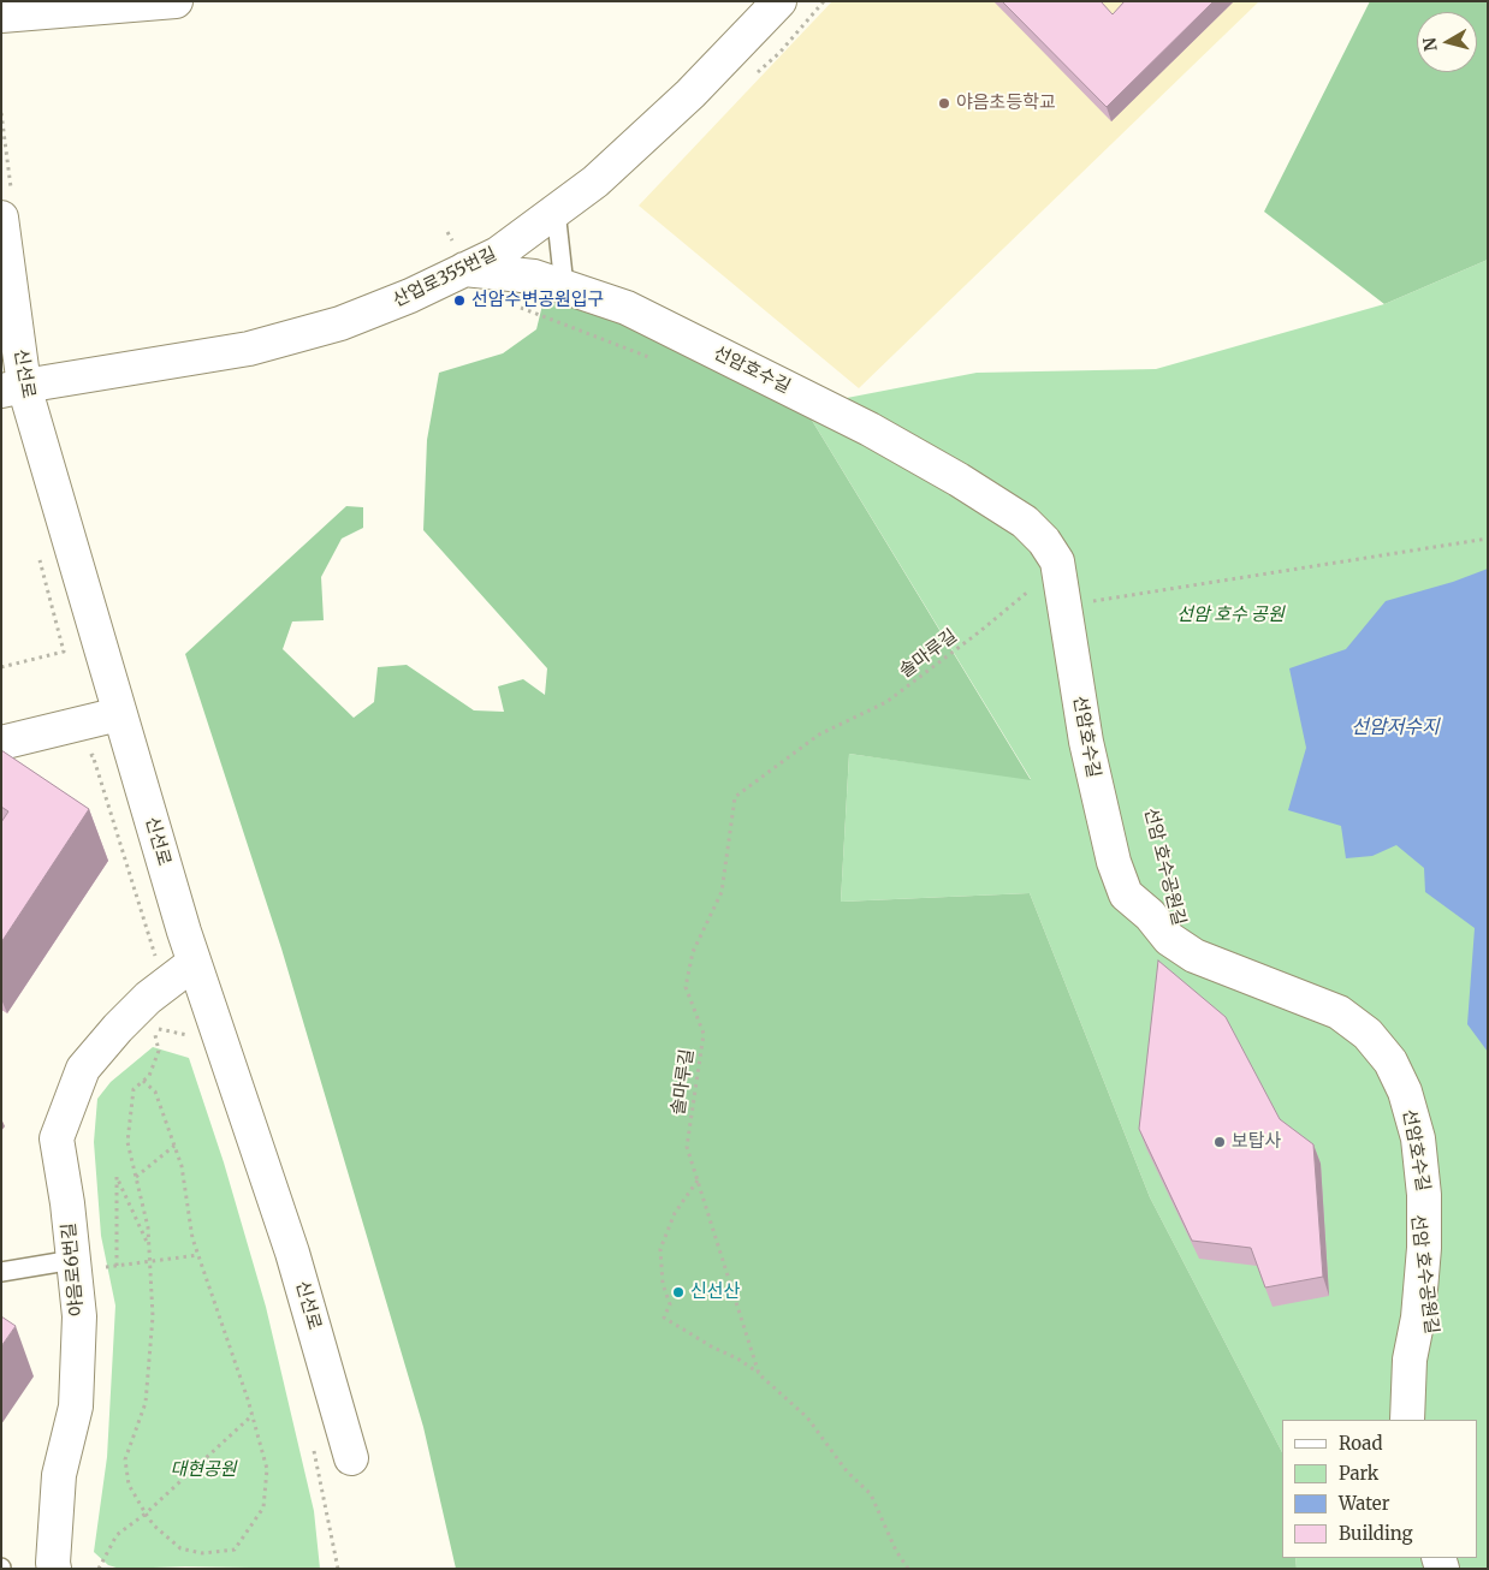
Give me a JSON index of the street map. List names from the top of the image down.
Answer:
{
  "streets": {
    "street": [
      "산업로355번길",
      "선암호수길",
      "신선로",
      "야음로6번길"
    ],
    "path": ["솔마루길"]
  },
  "crossings": [
    ["산업로355번길", "선암호수길"],
    ["산업로355번길", "신선로"],
    ["선암호수길", "솔마루길"],
    ["신선로", "야음로6번길"]
  ],
  "water": ["선암저수지"],
  "parks": ["선암 호수 공원", "대현공원"],
  "places": [
    "야음초등학교",
    "선암수변공원입구",
    "보탑사",
    "신선산"
  ],
  "legend": [
    "Road",
    "Park",
    "Water",
    "Building"
  ],
  "north": "left"
}
